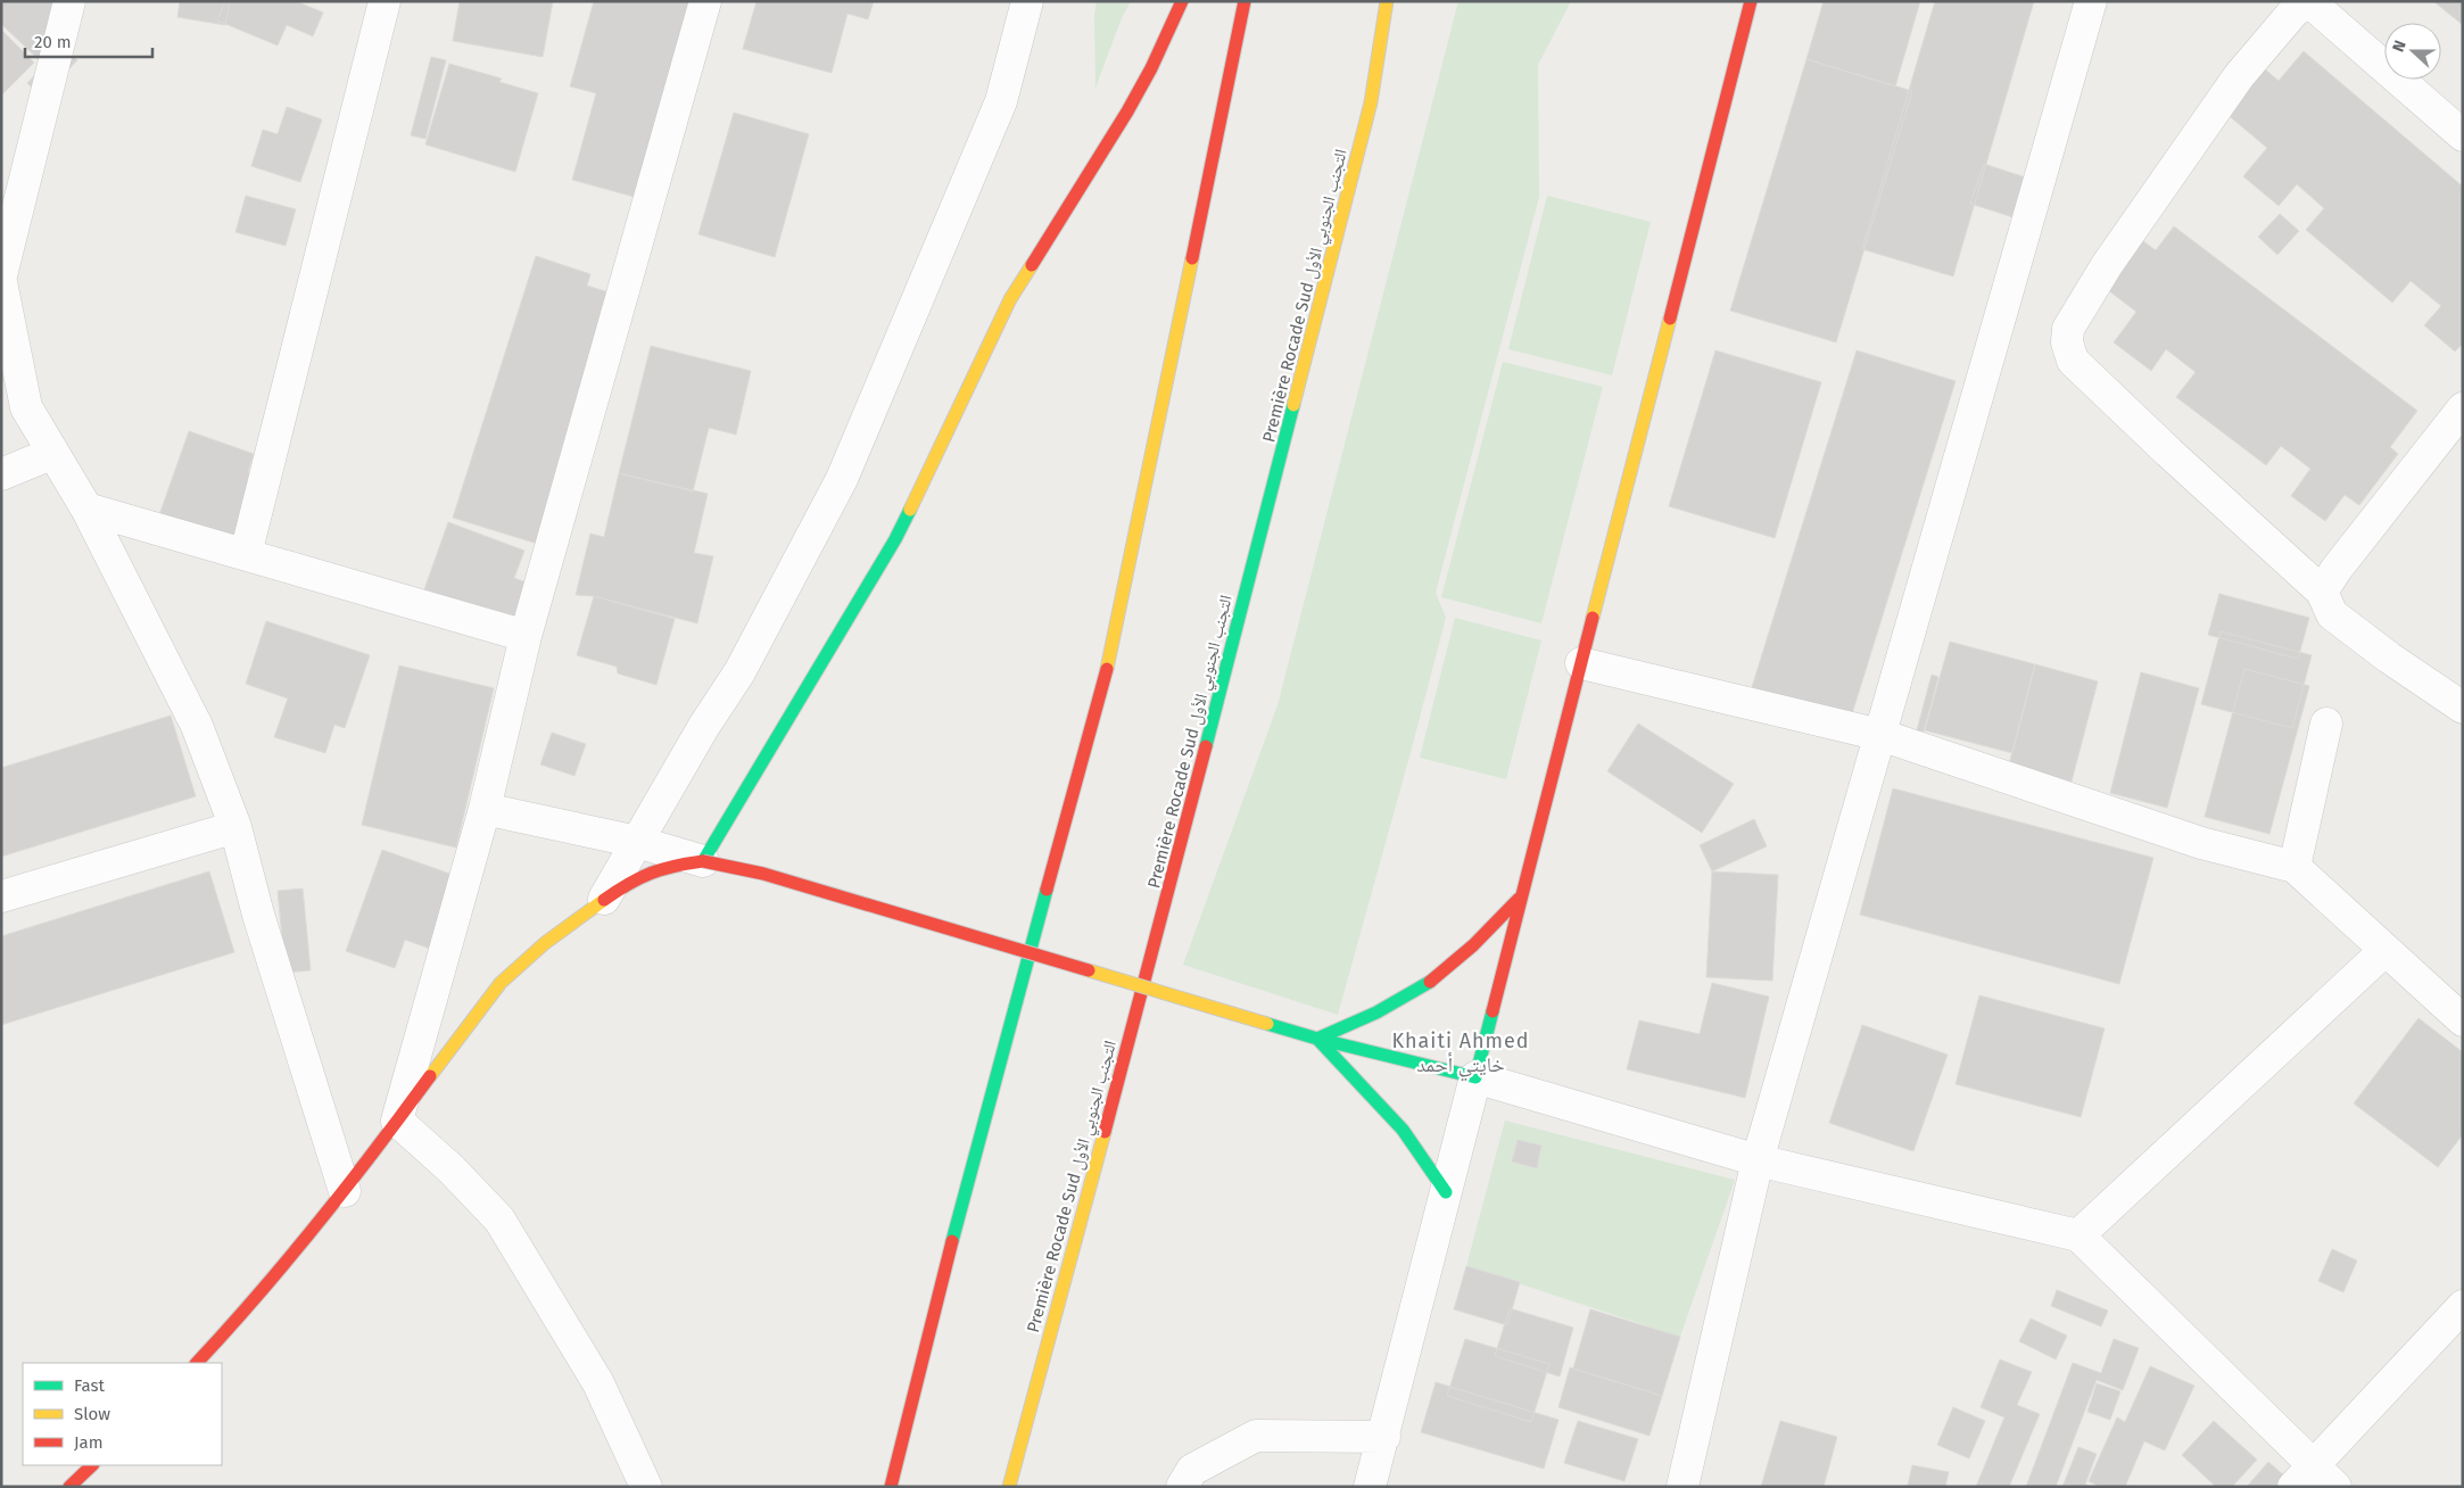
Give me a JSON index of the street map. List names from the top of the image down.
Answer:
{
  "streets": {
    "main road": ["Première Rocade Sud التجنب الجنوبي الأول"]
  },
  "districts": ["Khaiti Ahmed خايتي أحمد"],
  "legend": ["Fast", "Slow", "Jam"],
  "scale_bar": "20 m",
  "north": "left"
}
